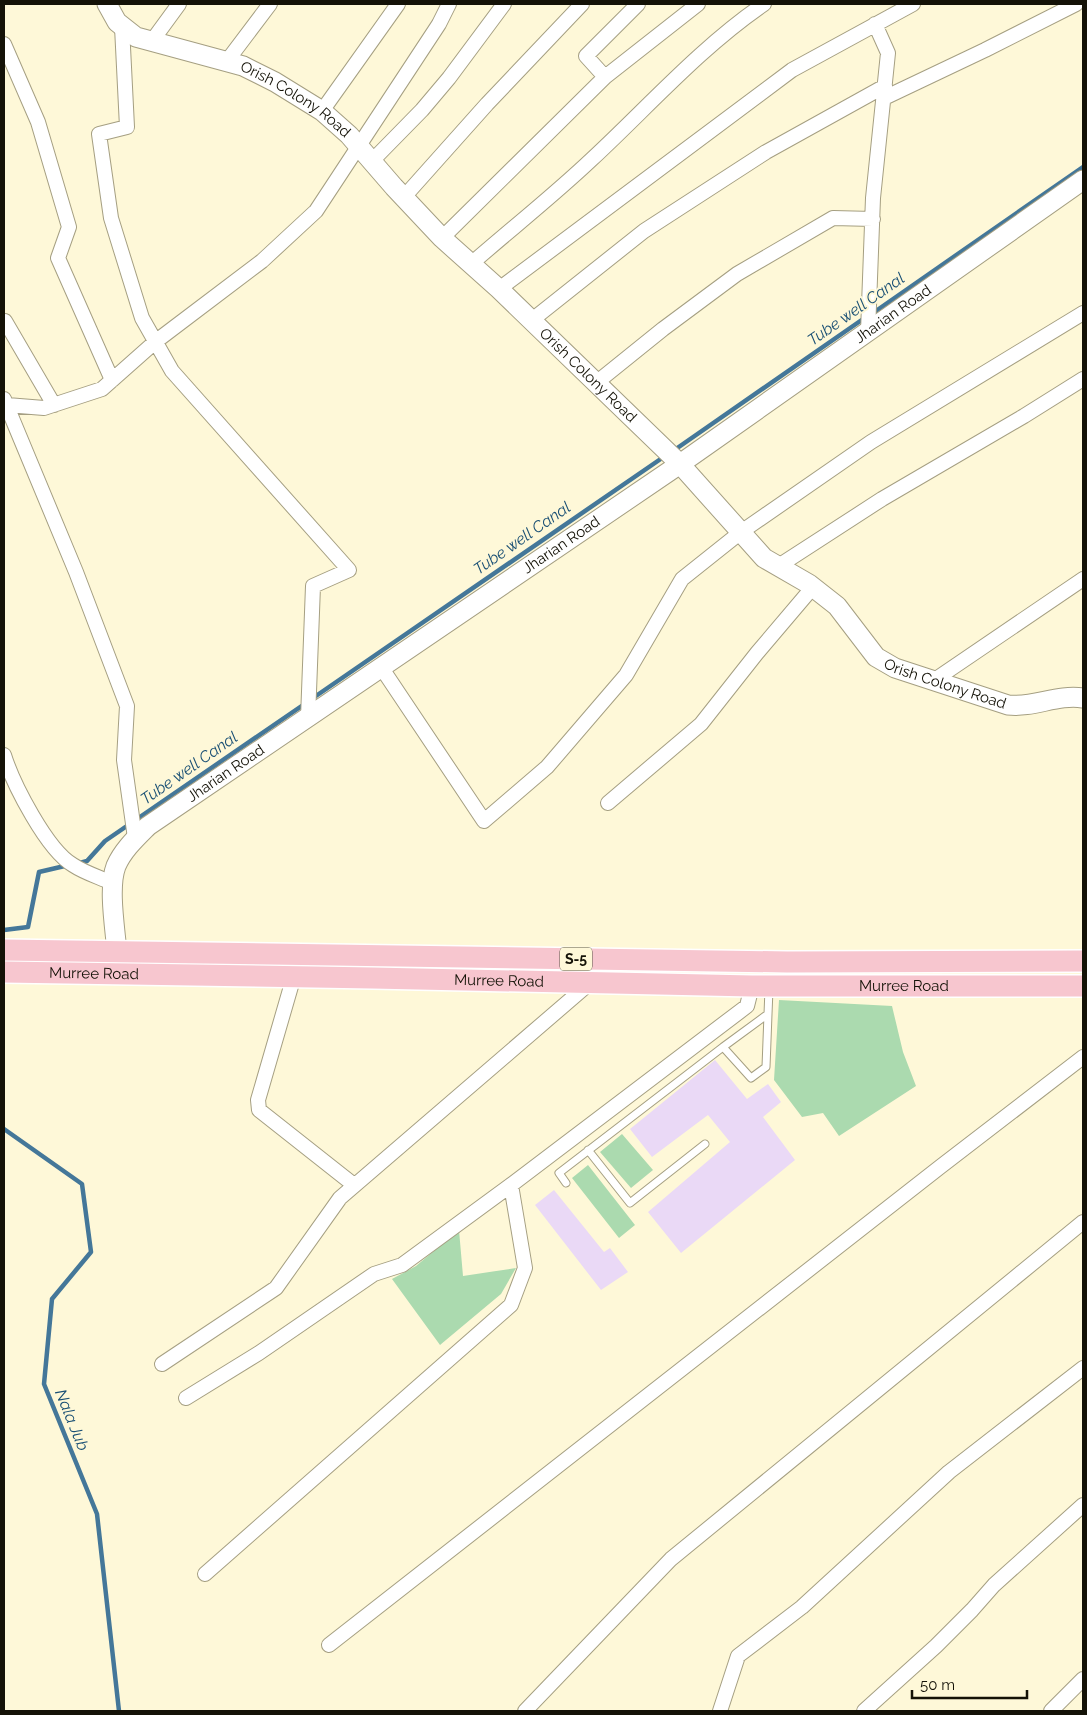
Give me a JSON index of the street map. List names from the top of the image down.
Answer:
{
  "streets": {
    "main road": [
      "Orish Colony Road",
      "Jharian Road",
      "S-5",
      "Murree Road"
    ]
  },
  "crossings": [
    ["Orish Colony Road", "Jharian Road"],
    ["Jharian Road", "Murree Road"]
  ],
  "water": ["Tube well Canal", "Nala Jub"],
  "scale_bar": "50 m"
}
